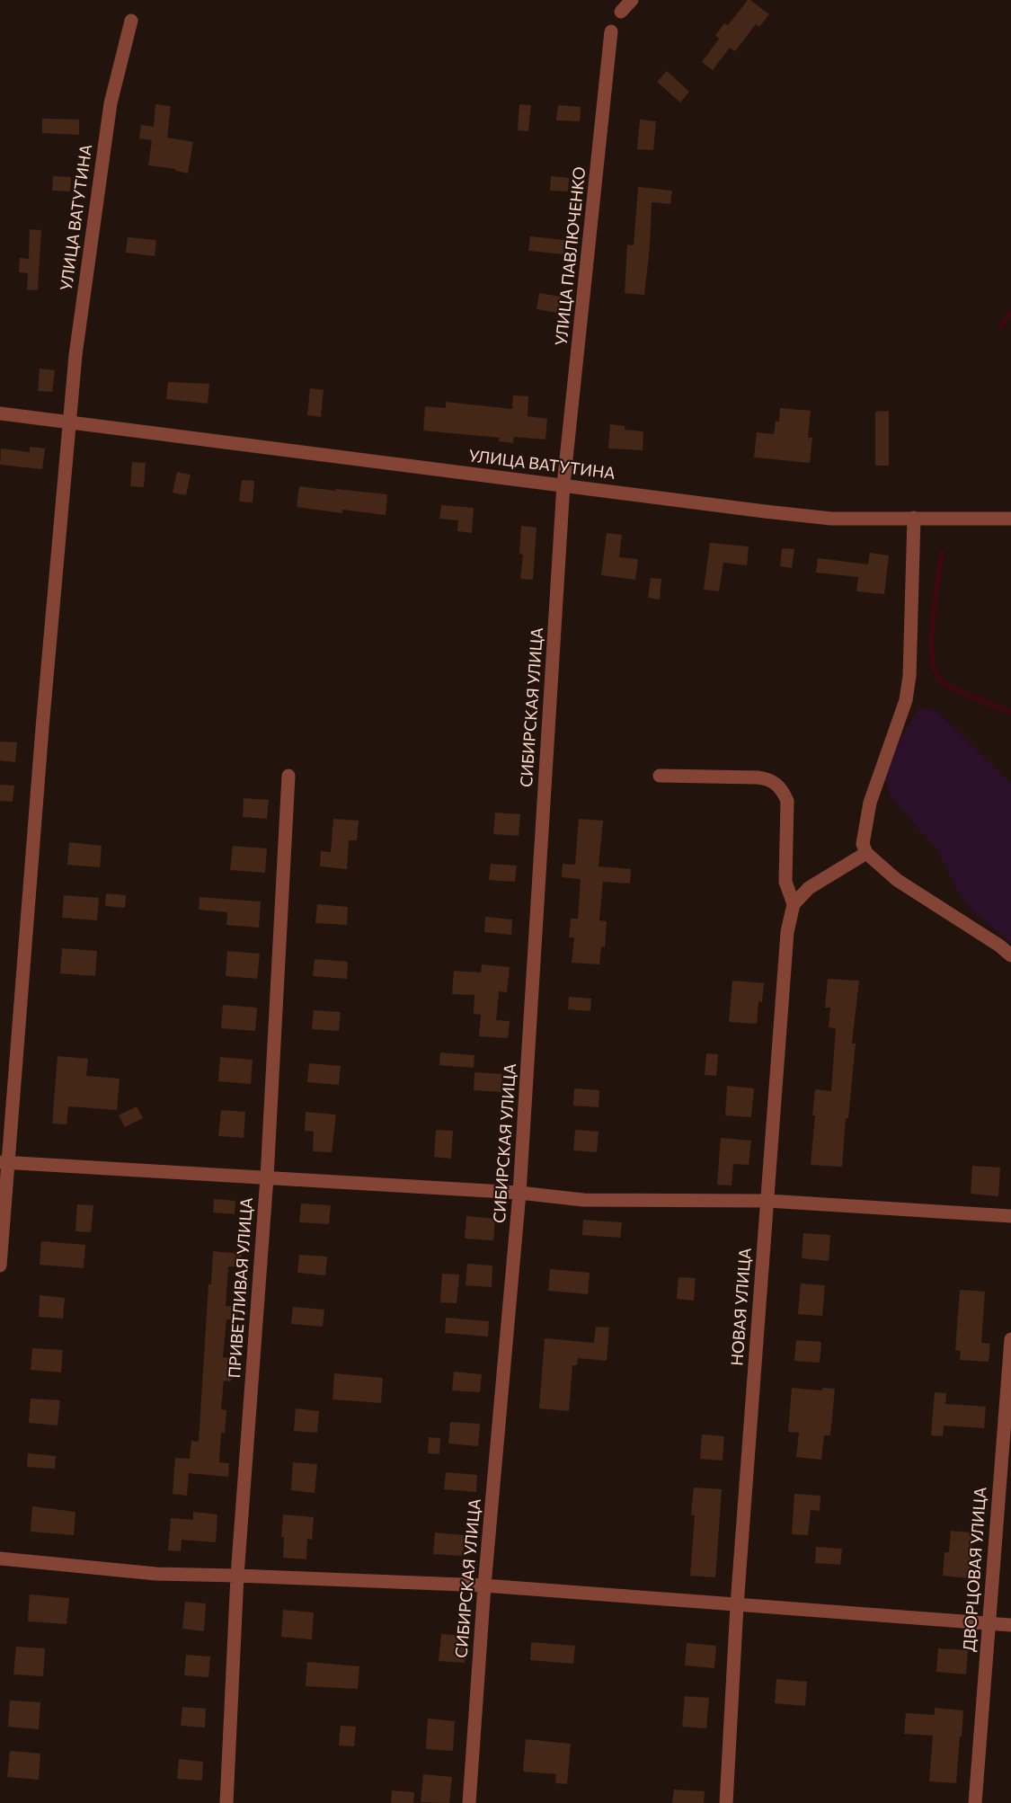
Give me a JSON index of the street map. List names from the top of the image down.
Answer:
{
  "streets": {
    "street": [
      "УЛИЦА ВАТУТИНА",
      "УЛИЦА ПАВЛЮЧЕНКО",
      "СИБИРСКАЯ УЛИЦА",
      "ПРИВЕТЛИВАЯ УЛИЦА",
      "НОВАЯ УЛИЦА",
      "ДВОРЦОВАЯ УЛИЦА"
    ]
  },
  "crossings": [
    ["УЛИЦА ВАТУТИНА", "УЛИЦА ПАВЛЮЧЕНКО"],
    ["УЛИЦА ВАТУТИНА", "СИБИРСКАЯ УЛИЦА"],
    ["УЛИЦА ПАВЛЮЧЕНКО", "СИБИРСКАЯ УЛИЦА"]
  ]
}
